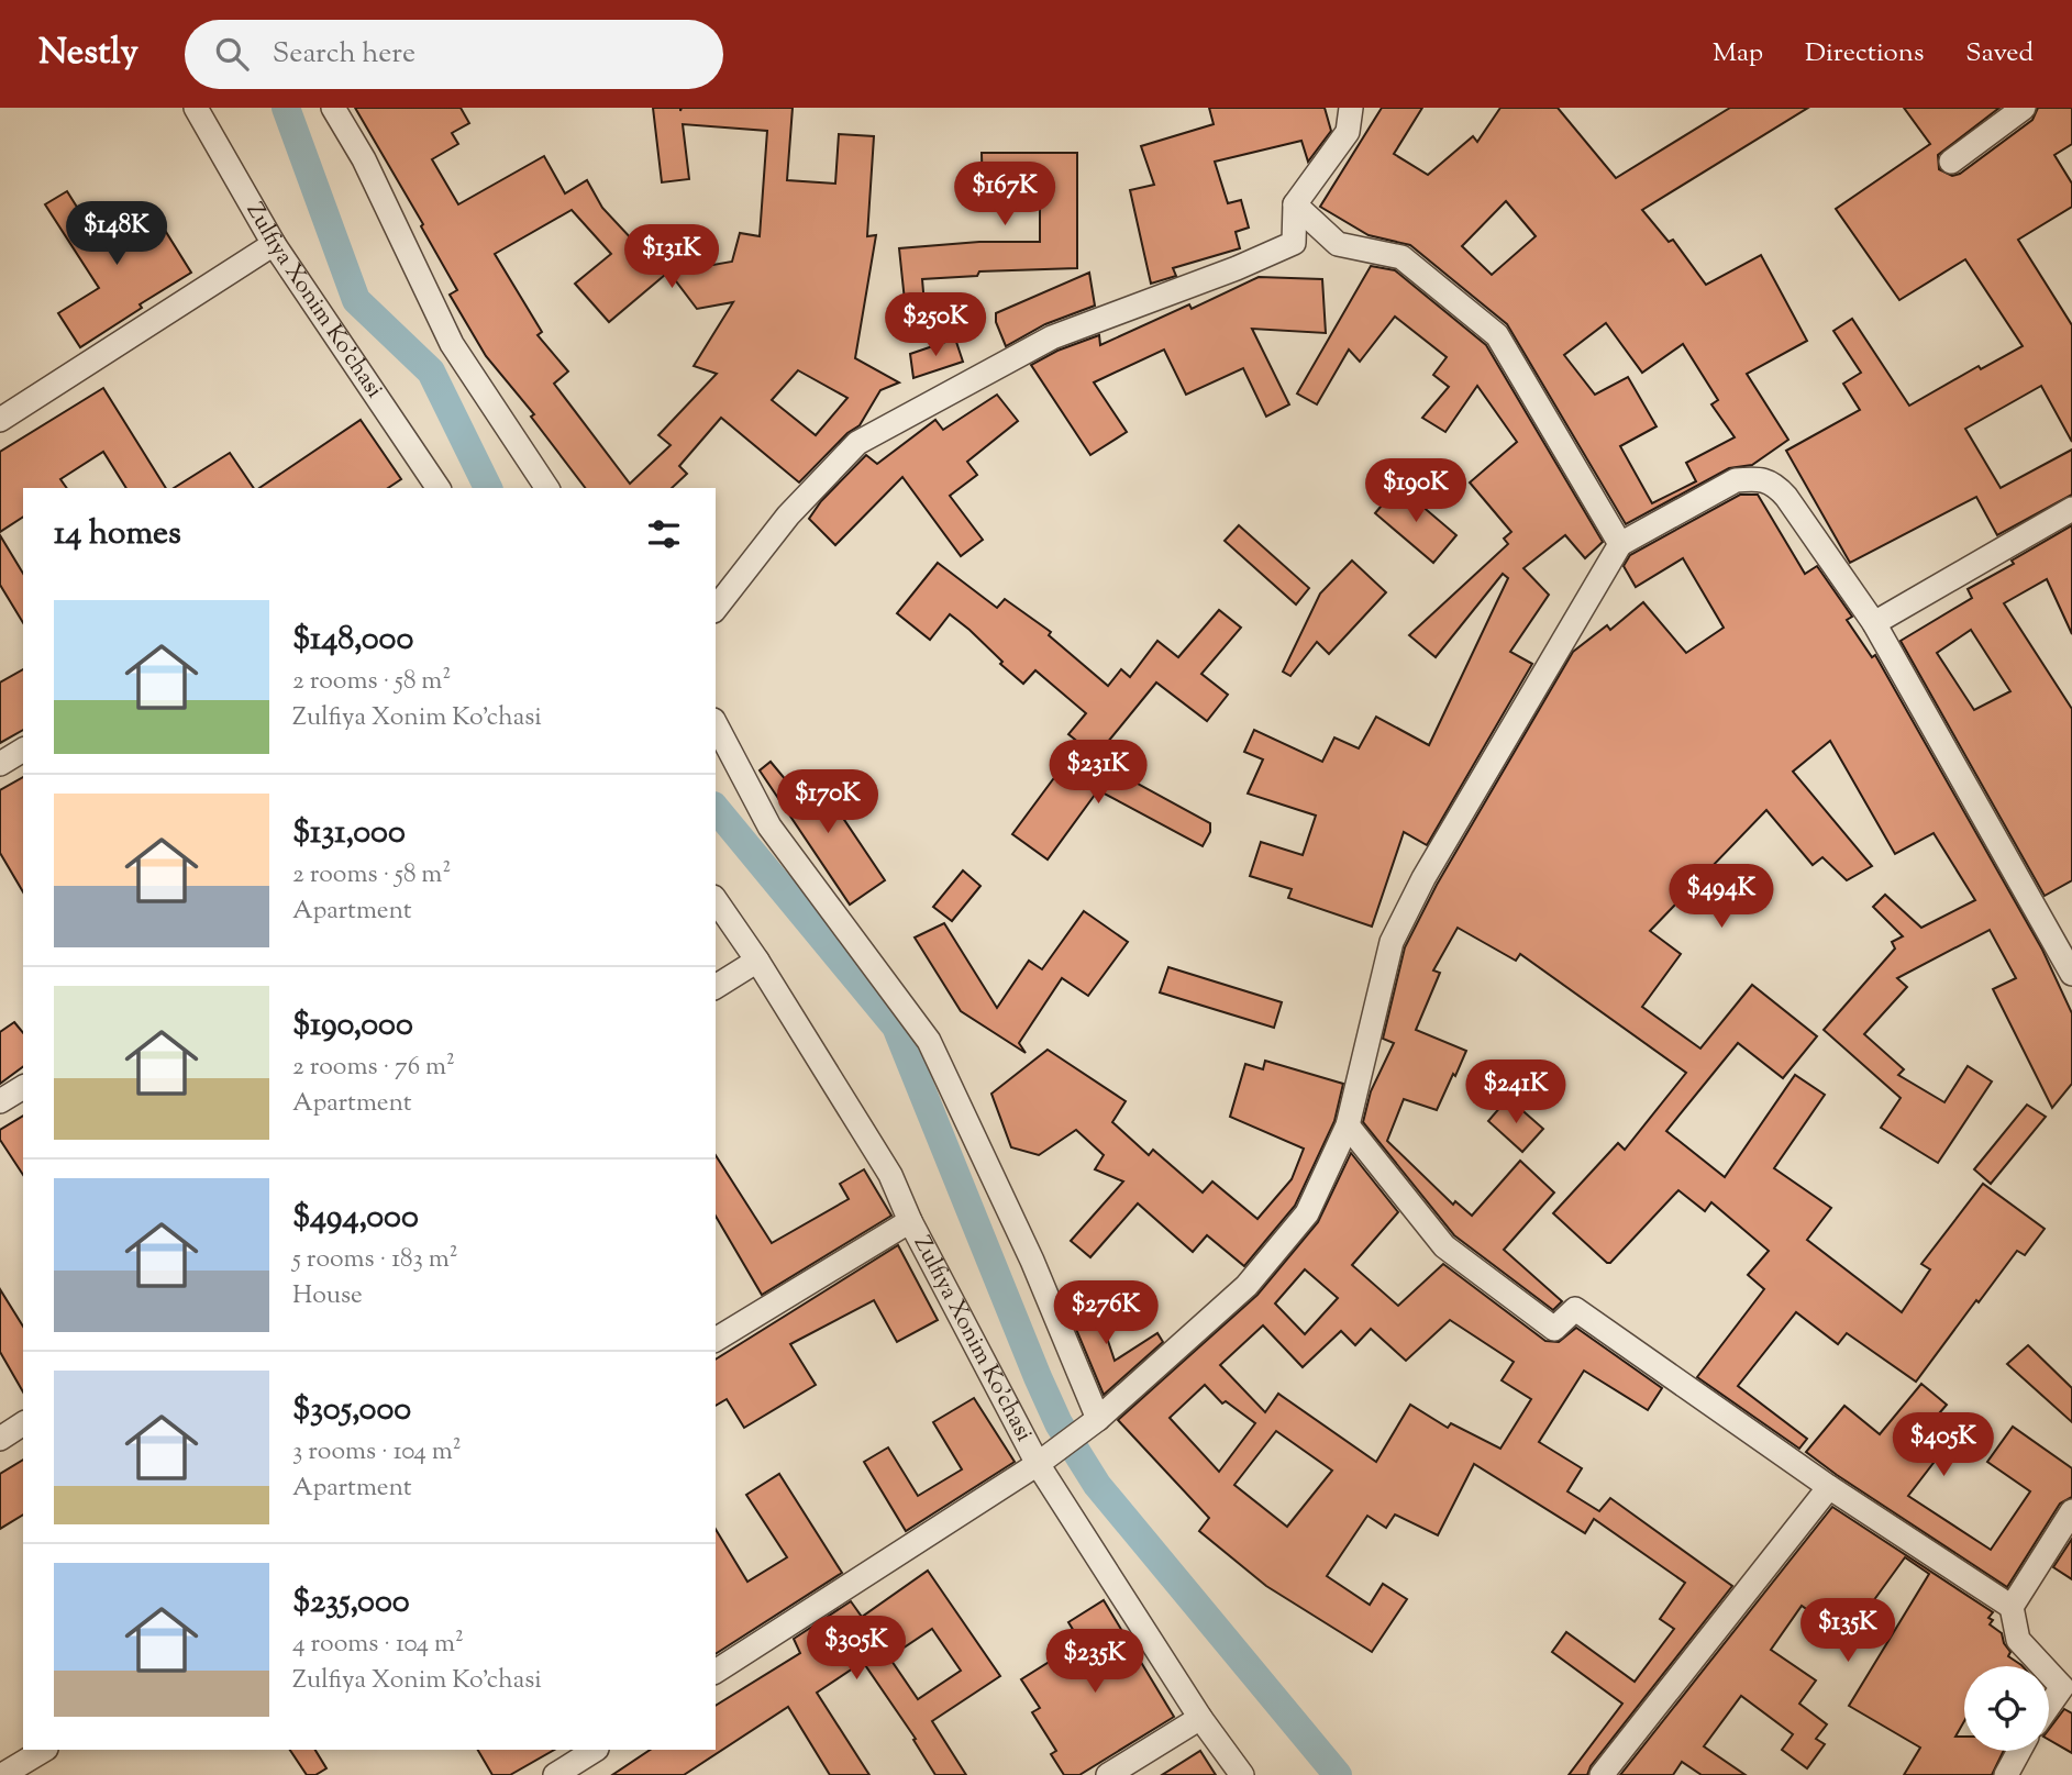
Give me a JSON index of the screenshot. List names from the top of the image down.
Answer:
{
  "streets": {
    "street": ["Zulfiya Xonim Ko'chasi"]
  },
  "page": {
    "header": "Nestly",
    "search": "Search here",
    "nav": ["Map", "Directions", "Saved"],
    "price": [
      "$167K",
      "$148K",
      "$131K",
      "$250K",
      "$190K",
      "$231K",
      "$170K",
      "$494K",
      "$241K",
      "$276K",
      "$405K",
      "$135K",
      "$305K",
      "$235K"
    ],
    "heading": "14 homes",
    "list": [
      {
        "name": "$148,000",
        "note": "2 rooms · 58 m² · Zulfiya Xonim Ko'chasi"
      },
      {
        "name": "$131,000",
        "note": "2 rooms · 58 m² · Apartment"
      },
      {
        "name": "$190,000",
        "note": "2 rooms · 76 m² · Apartment"
      },
      {
        "name": "$494,000",
        "note": "5 rooms · 183 m² · House"
      },
      {
        "name": "$305,000",
        "note": "3 rooms · 104 m² · Apartment"
      },
      {
        "name": "$235,000",
        "note": "4 rooms · 104 m² · Zulfiya Xonim Ko'chasi"
      }
    ]
  }
}
